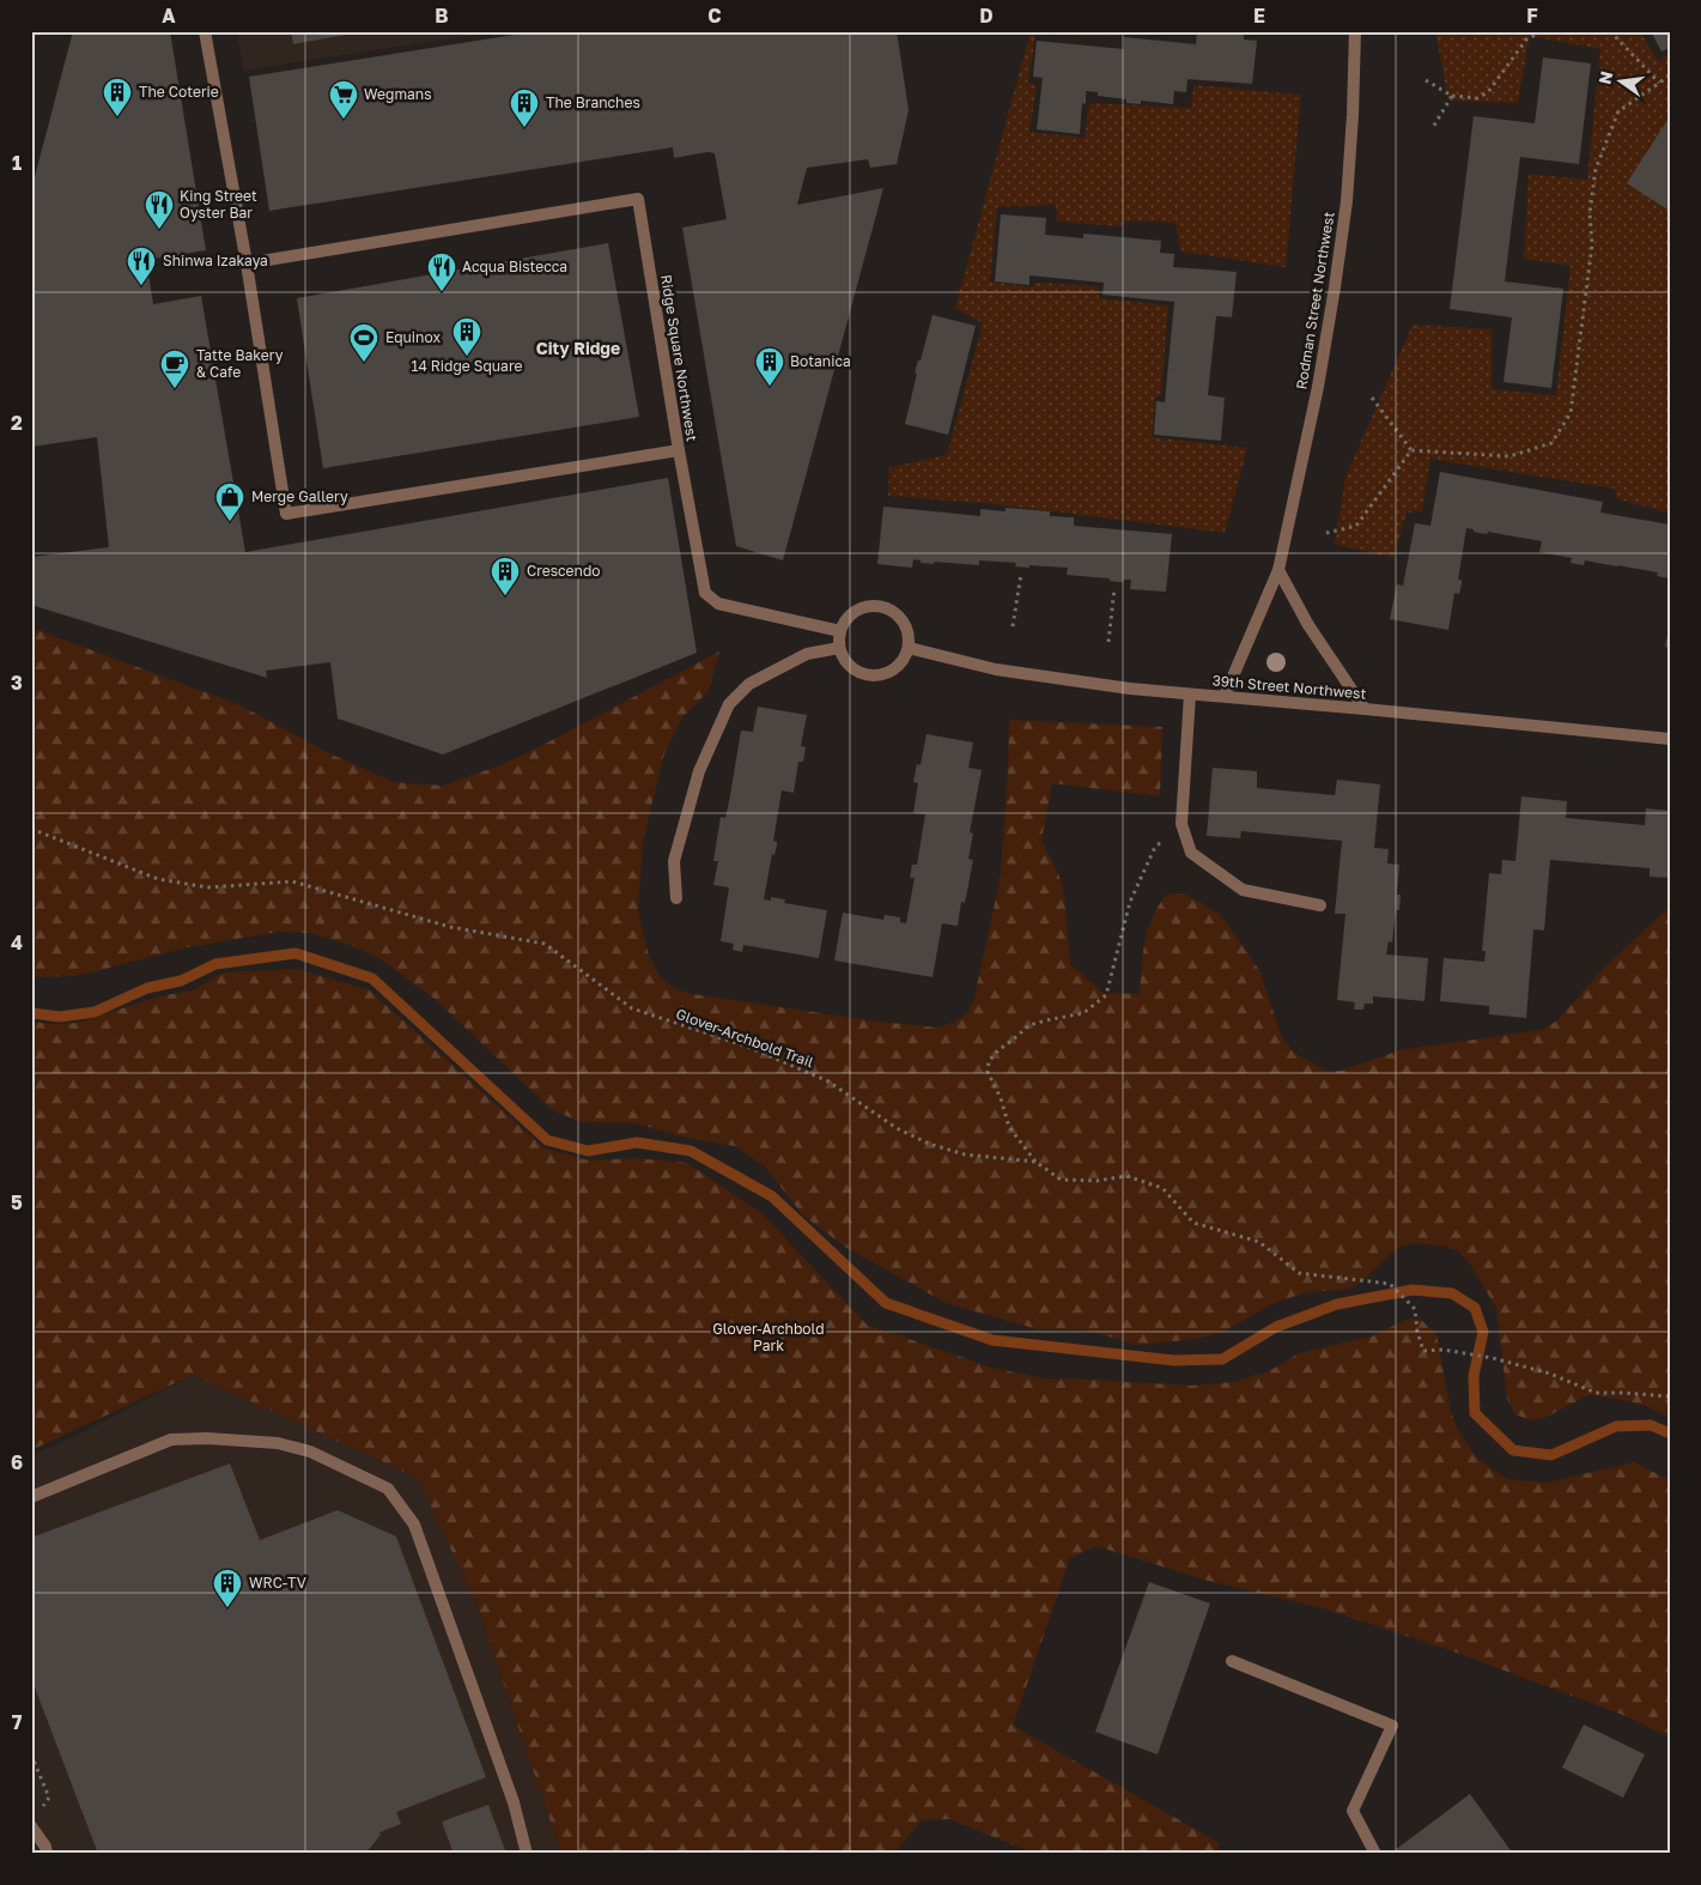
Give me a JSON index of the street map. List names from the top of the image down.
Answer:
{
  "streets": {
    "street": ["Rodman Street Northwest", "Ridge Square Northwest", "39th Street Northwest"],
    "path": ["Glover-Archbold Trail"]
  },
  "crossings": [
    ["Rodman Street Northwest", "39th Street Northwest"]
  ],
  "districts": ["City Ridge"],
  "parks": ["Glover-Archbold Park"],
  "places": {
    "building": [
      "The Coterie",
      "The Branches",
      "14 Ridge Square",
      "Botanica",
      "Crescendo",
      "WRC-TV"
    ],
    "supermarket": ["Wegmans"],
    "restaurant": ["King Street Oyster Bar", "Shinwa Izakaya", "Acqua Bistecca"],
    "sports": ["Equinox"],
    "cafe": ["Tatte Bakery & Cafe"],
    "shop": ["Merge Gallery"]
  },
  "north": "left",
  "grid": {
    "columns": [
      "A",
      "B",
      "C",
      "D",
      "E",
      "F"
    ],
    "rows": [
      "1",
      "2",
      "3",
      "4",
      "5",
      "6",
      "7"
    ]
  }
}
